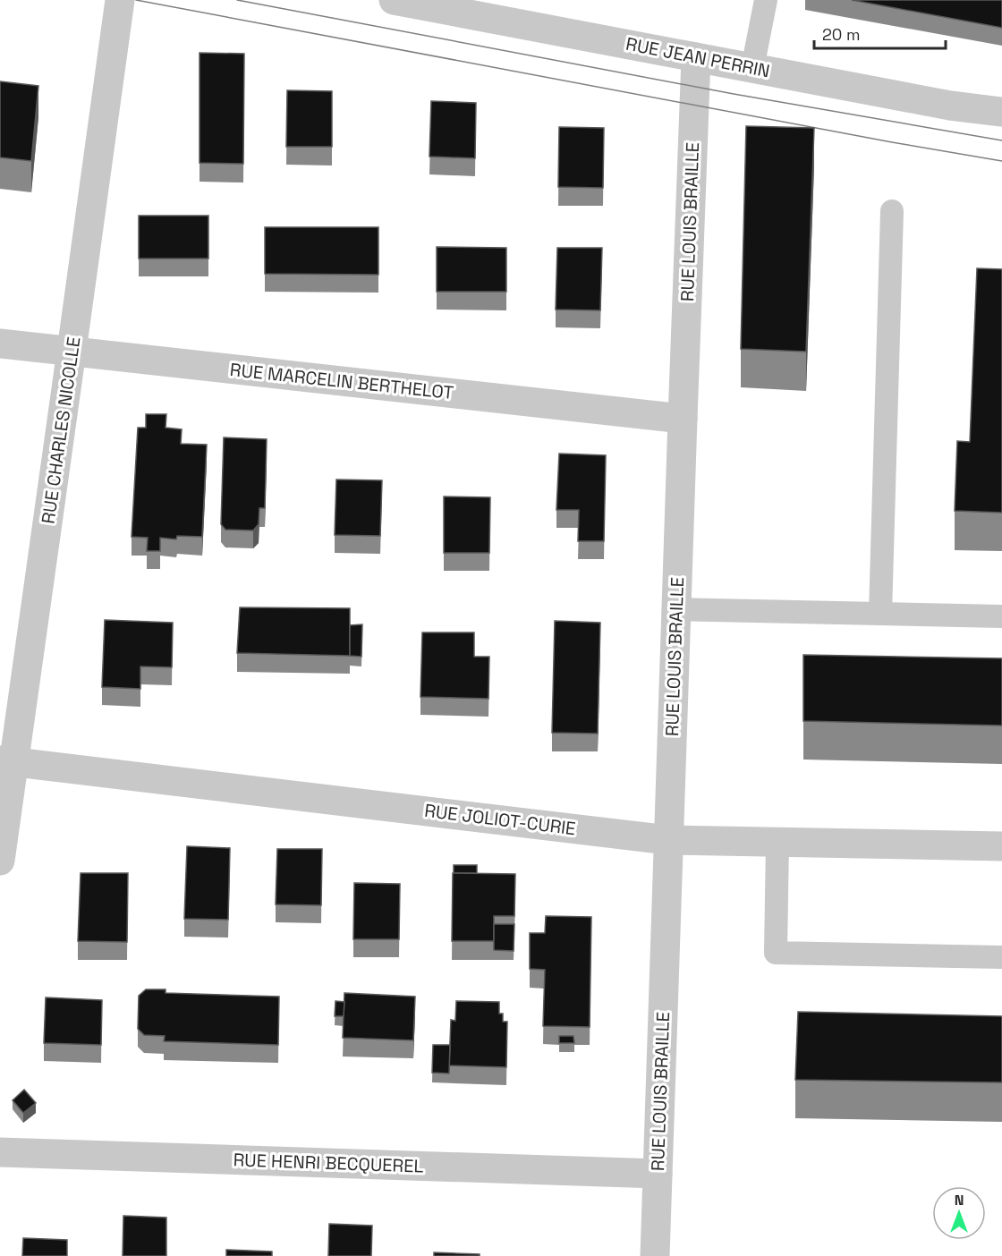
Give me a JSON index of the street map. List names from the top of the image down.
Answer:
{
  "streets": {
    "street": [
      "RUE JEAN PERRIN",
      "RUE LOUIS BRAILLE",
      "RUE MARCELIN BERTHELOT",
      "RUE CHARLES NICOLLE",
      "RUE JOLIOT-CURIE",
      "RUE HENRI BECQUEREL"
    ]
  },
  "crossings": [
    ["RUE JEAN PERRIN", "RUE LOUIS BRAILLE"],
    ["RUE LOUIS BRAILLE", "RUE MARCELIN BERTHELOT"],
    ["RUE LOUIS BRAILLE", "RUE JOLIOT-CURIE"],
    ["RUE LOUIS BRAILLE", "RUE HENRI BECQUEREL"],
    ["RUE MARCELIN BERTHELOT", "RUE CHARLES NICOLLE"],
    ["RUE CHARLES NICOLLE", "RUE JOLIOT-CURIE"]
  ],
  "scale_bar": "20 m",
  "north": "top"
}
